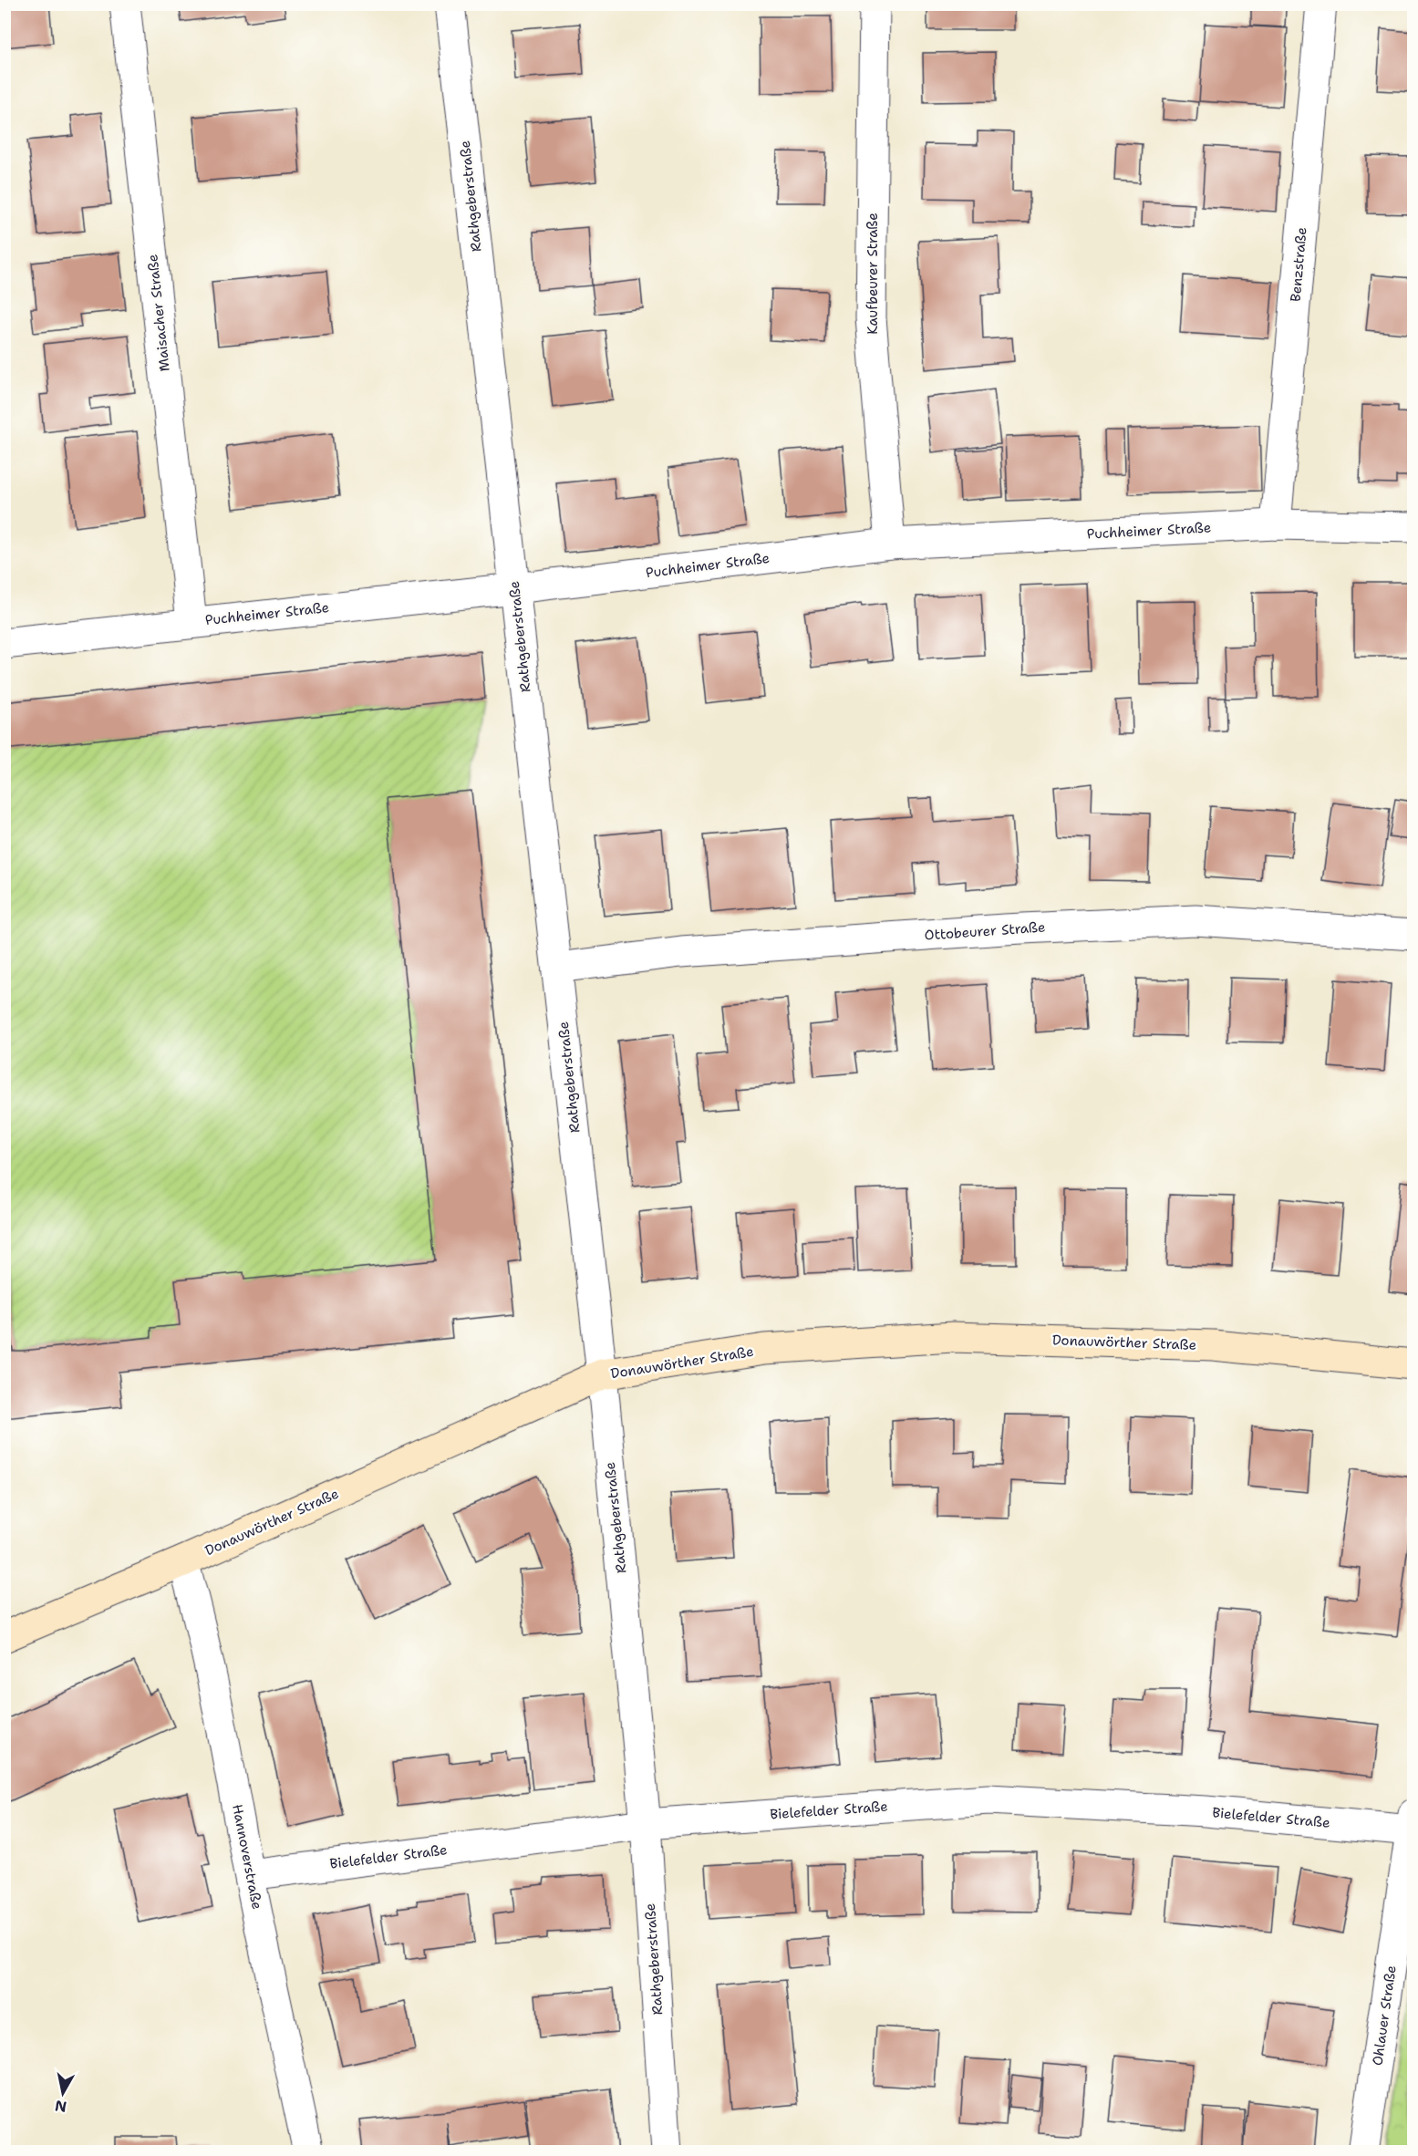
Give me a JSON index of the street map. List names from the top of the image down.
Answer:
{
  "streets": {
    "street": [
      "Rathgeberstraße",
      "Benzstraße",
      "Kaufbeurer Straße",
      "Maisacher Straße",
      "Puchheimer Straße",
      "Ottobeurer Straße",
      "Donauwörther Straße",
      "Bielefelder Straße",
      "Hannoverstraße",
      "Ohlauer Straße"
    ]
  },
  "crossings": [
    ["Rathgeberstraße", "Puchheimer Straße"],
    ["Rathgeberstraße", "Ottobeurer Straße"],
    ["Rathgeberstraße", "Donauwörther Straße"],
    ["Rathgeberstraße", "Bielefelder Straße"],
    ["Benzstraße", "Puchheimer Straße"],
    ["Kaufbeurer Straße", "Puchheimer Straße"],
    ["Maisacher Straße", "Puchheimer Straße"],
    ["Donauwörther Straße", "Hannoverstraße"],
    ["Bielefelder Straße", "Hannoverstraße"],
    ["Bielefelder Straße", "Ohlauer Straße"]
  ],
  "north": "bottom"
}
